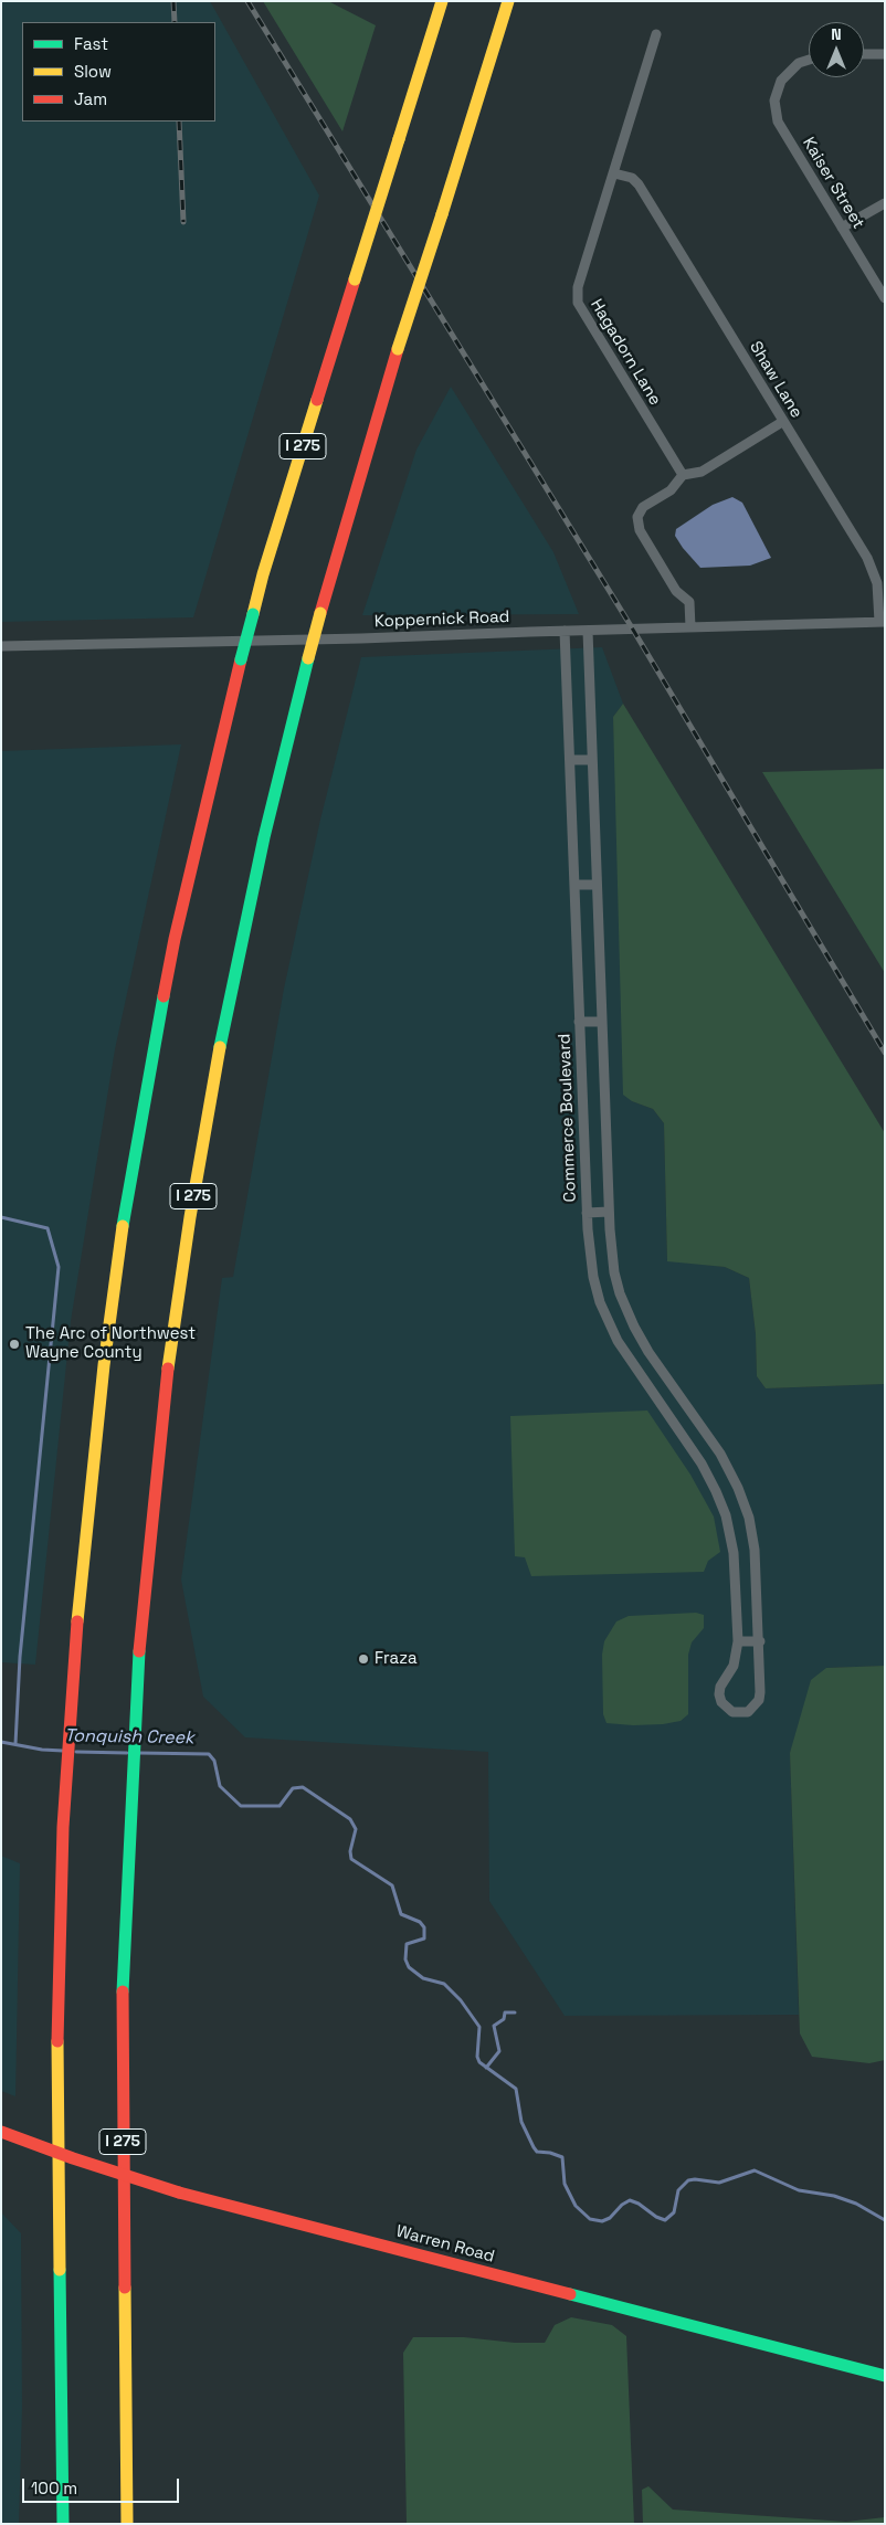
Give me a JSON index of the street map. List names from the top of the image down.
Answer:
{
  "streets": {
    "main road": ["I 275", "Warren Road"],
    "street": [
      "Kaiser Street",
      "Hagadorn Lane",
      "Shaw Lane",
      "Koppernick Road",
      "Commerce Boulevard"
    ]
  },
  "crossings": [
    ["Hagadorn Lane", "Shaw Lane"],
    ["Shaw Lane", "Koppernick Road"],
    ["Koppernick Road", "Commerce Boulevard"]
  ],
  "water": ["Tonquish Creek"],
  "places": ["The Arc of Northwest Wayne County", "Fraza"],
  "legend": ["Fast", "Slow", "Jam"],
  "scale_bar": "100 m",
  "north": "top"
}
